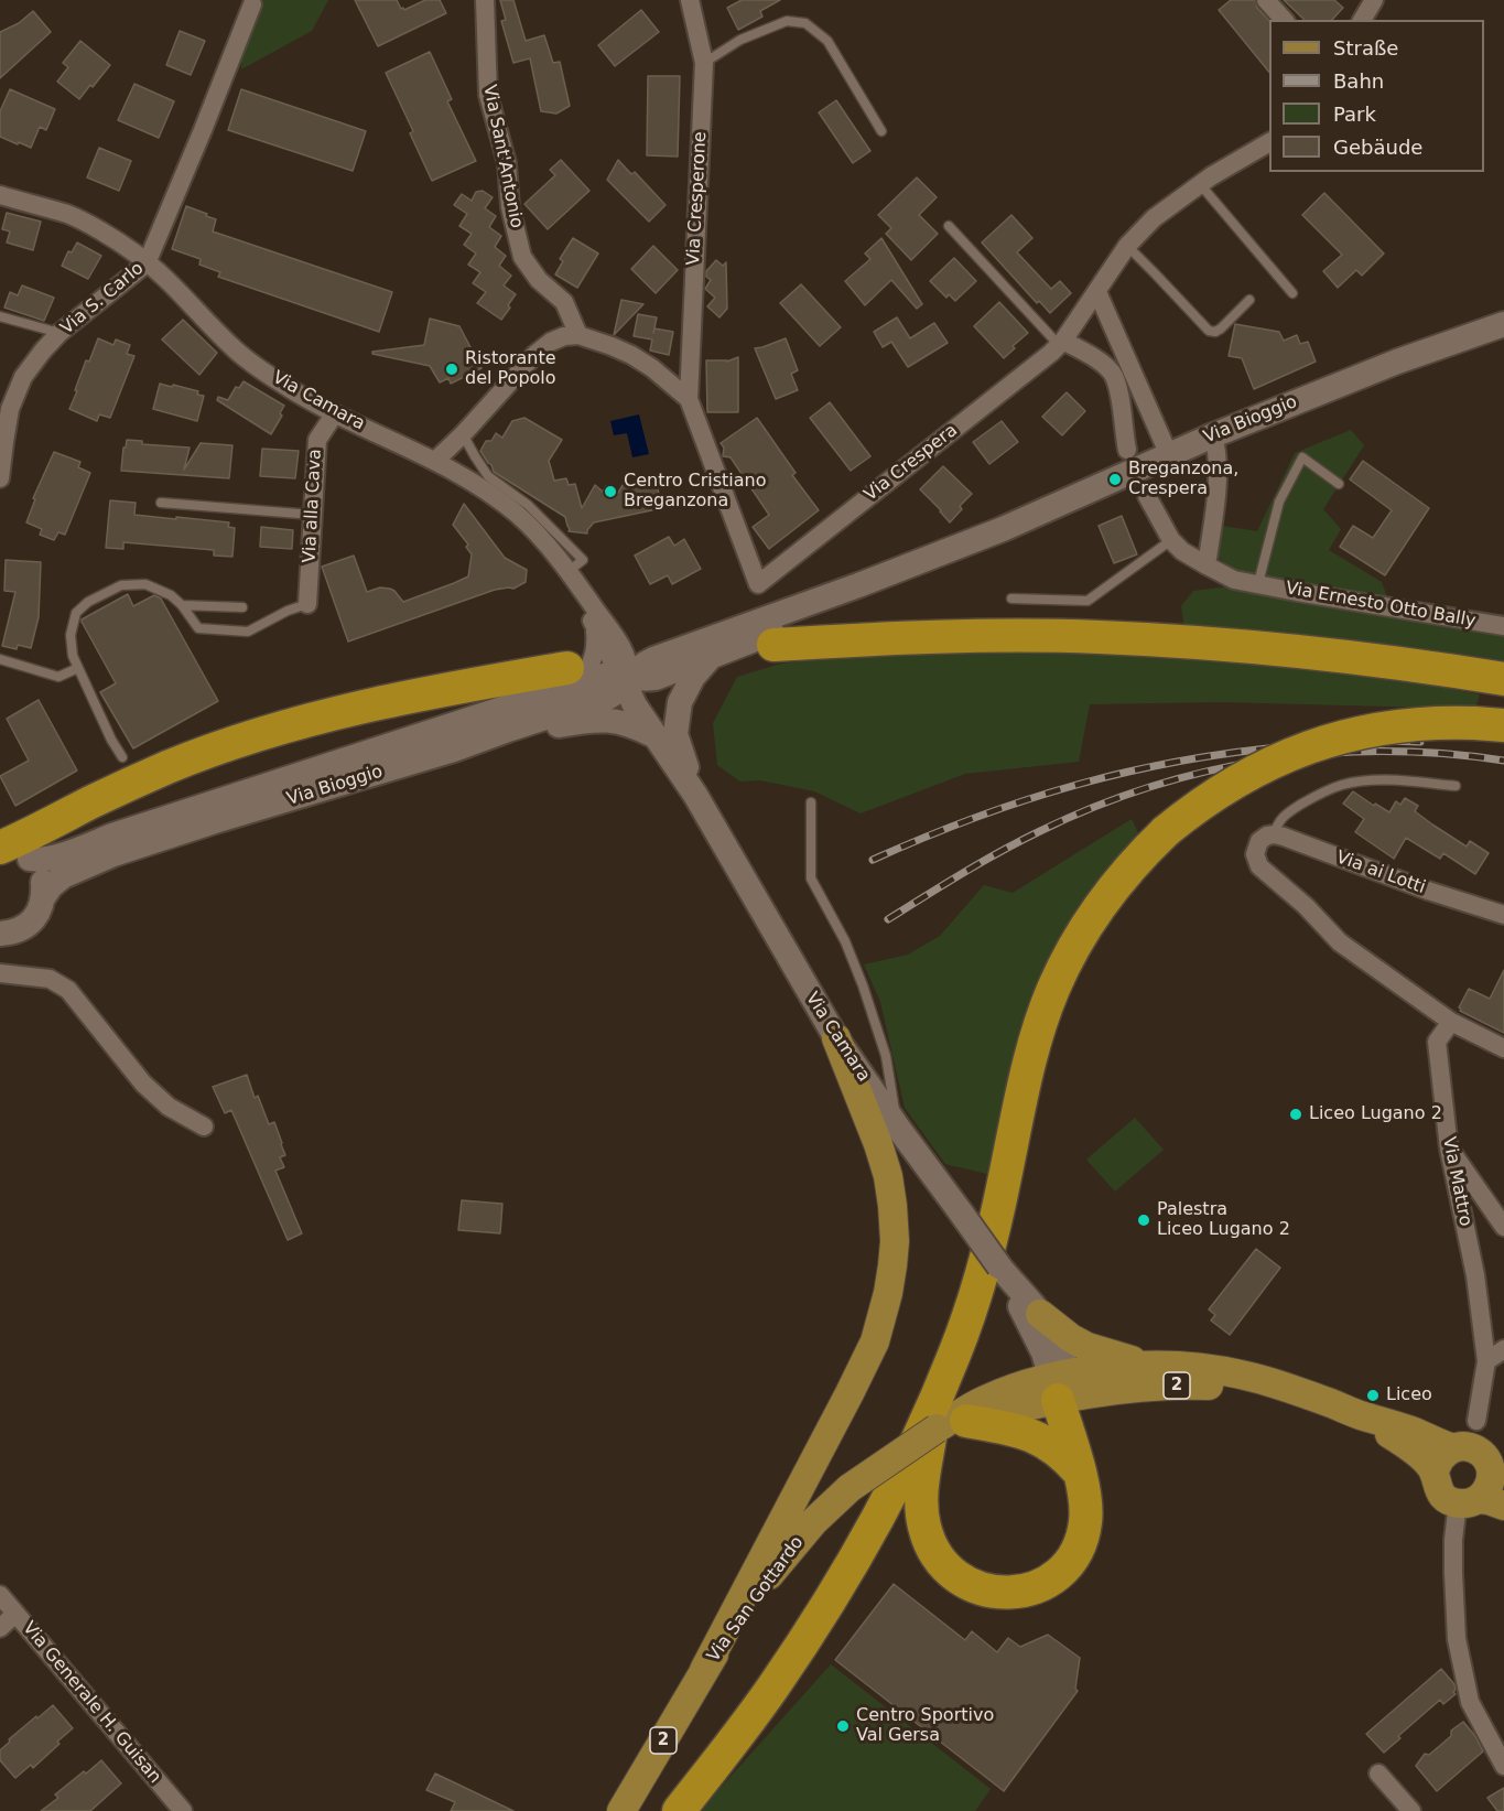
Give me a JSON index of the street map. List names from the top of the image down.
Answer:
{
  "streets": {
    "main road": [
      "Via Camara",
      "Via Bioggio",
      "2",
      "Via San Gottardo"
    ],
    "street": [
      "Via Sant'Antonio",
      "Via Cresperone",
      "Via S. Carlo",
      "Via Crespera",
      "Via alla Cava",
      "Via Ernesto Otto Bally",
      "Via ai Lotti",
      "Via Mattro",
      "Via Generale H. Guisan"
    ]
  },
  "crossings": [
    ["Via Sant'Antonio", "Via Cresperone"],
    ["Via Cresperone", "Via Crespera"],
    ["Via S. Carlo", "Via Camara"],
    ["Via Camara", "Via Bioggio"],
    ["Via Camara", "Via alla Cava"],
    ["Via Camara", "Via San Gottardo"],
    ["Via Mattro", "Via San Gottardo"]
  ],
  "places": [
    "Ristorante del Popolo",
    "Breganzona, Crespera",
    "Centro Cristiano Breganzona",
    "Liceo Lugano 2",
    "Palestra Liceo Lugano 2",
    "Liceo",
    "Centro Sportivo Val Gersa"
  ],
  "legend": [
    "Straße",
    "Bahn",
    "Park",
    "Gebäude"
  ]
}
